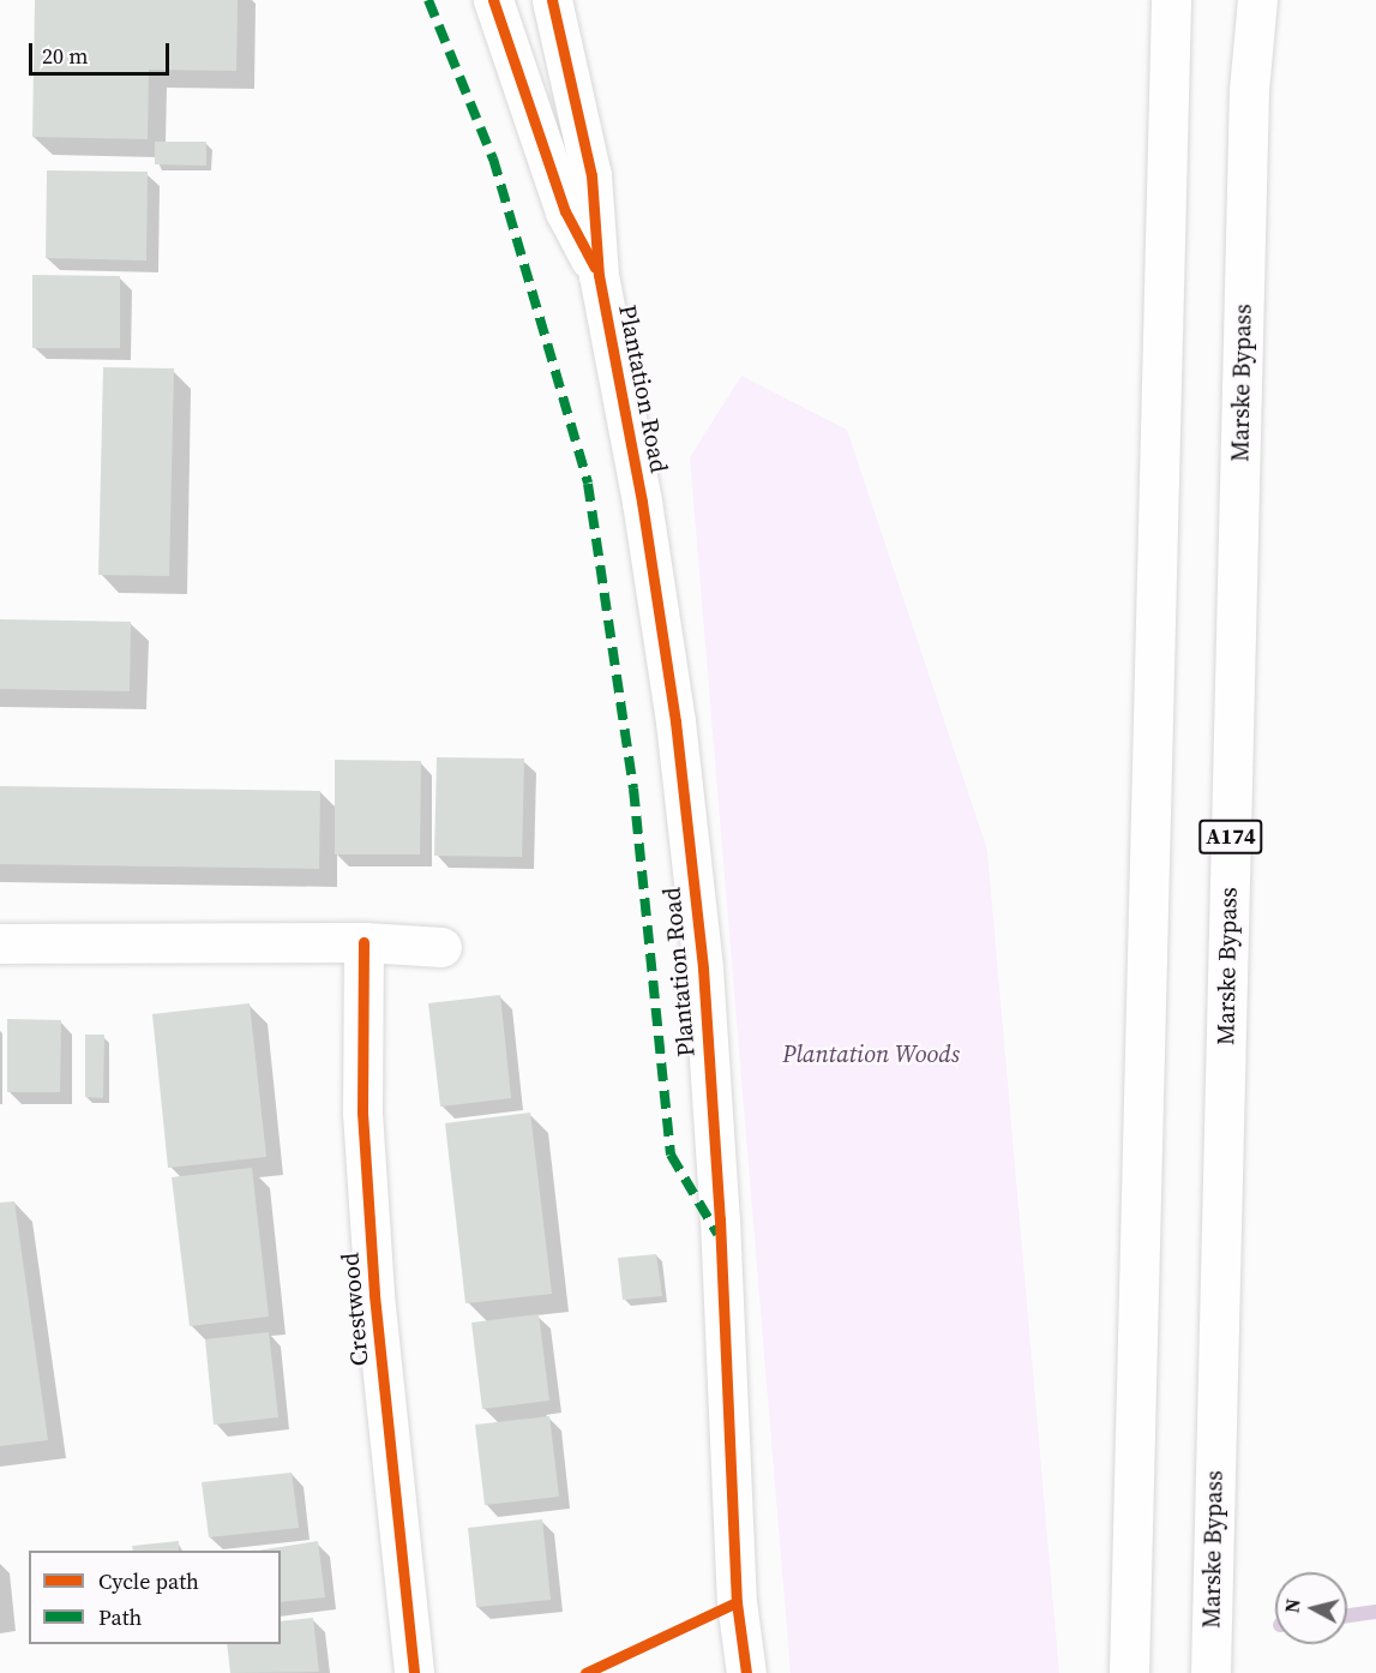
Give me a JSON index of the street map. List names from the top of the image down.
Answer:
{
  "streets": {
    "main road": [
      "Marske Bypass",
      "Plantation Road",
      "A174",
      "Crestwood"
    ]
  },
  "parks": ["Plantation Woods"],
  "legend": ["Cycle path", "Path"],
  "scale_bar": "20 m",
  "north": "left"
}
